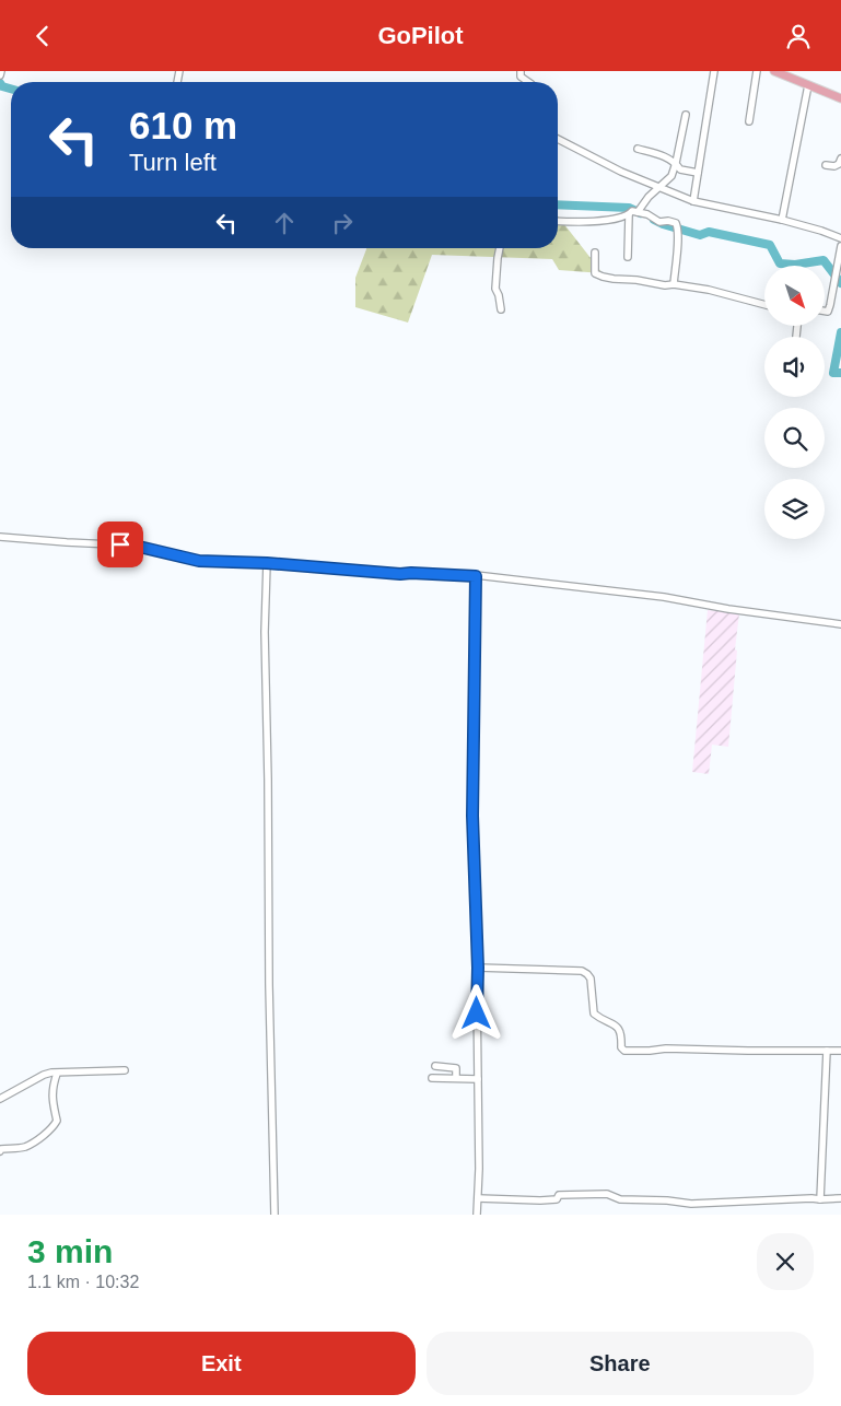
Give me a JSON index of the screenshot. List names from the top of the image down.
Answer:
{
  "north": "bottom right",
  "page": {
    "header": "GoPilot",
    "turn": ["610 m", "Turn left"],
    "heading": ["3 min", "1.1 km · 10:32"],
    "buttons": ["Exit", "Share"]
  }
}
